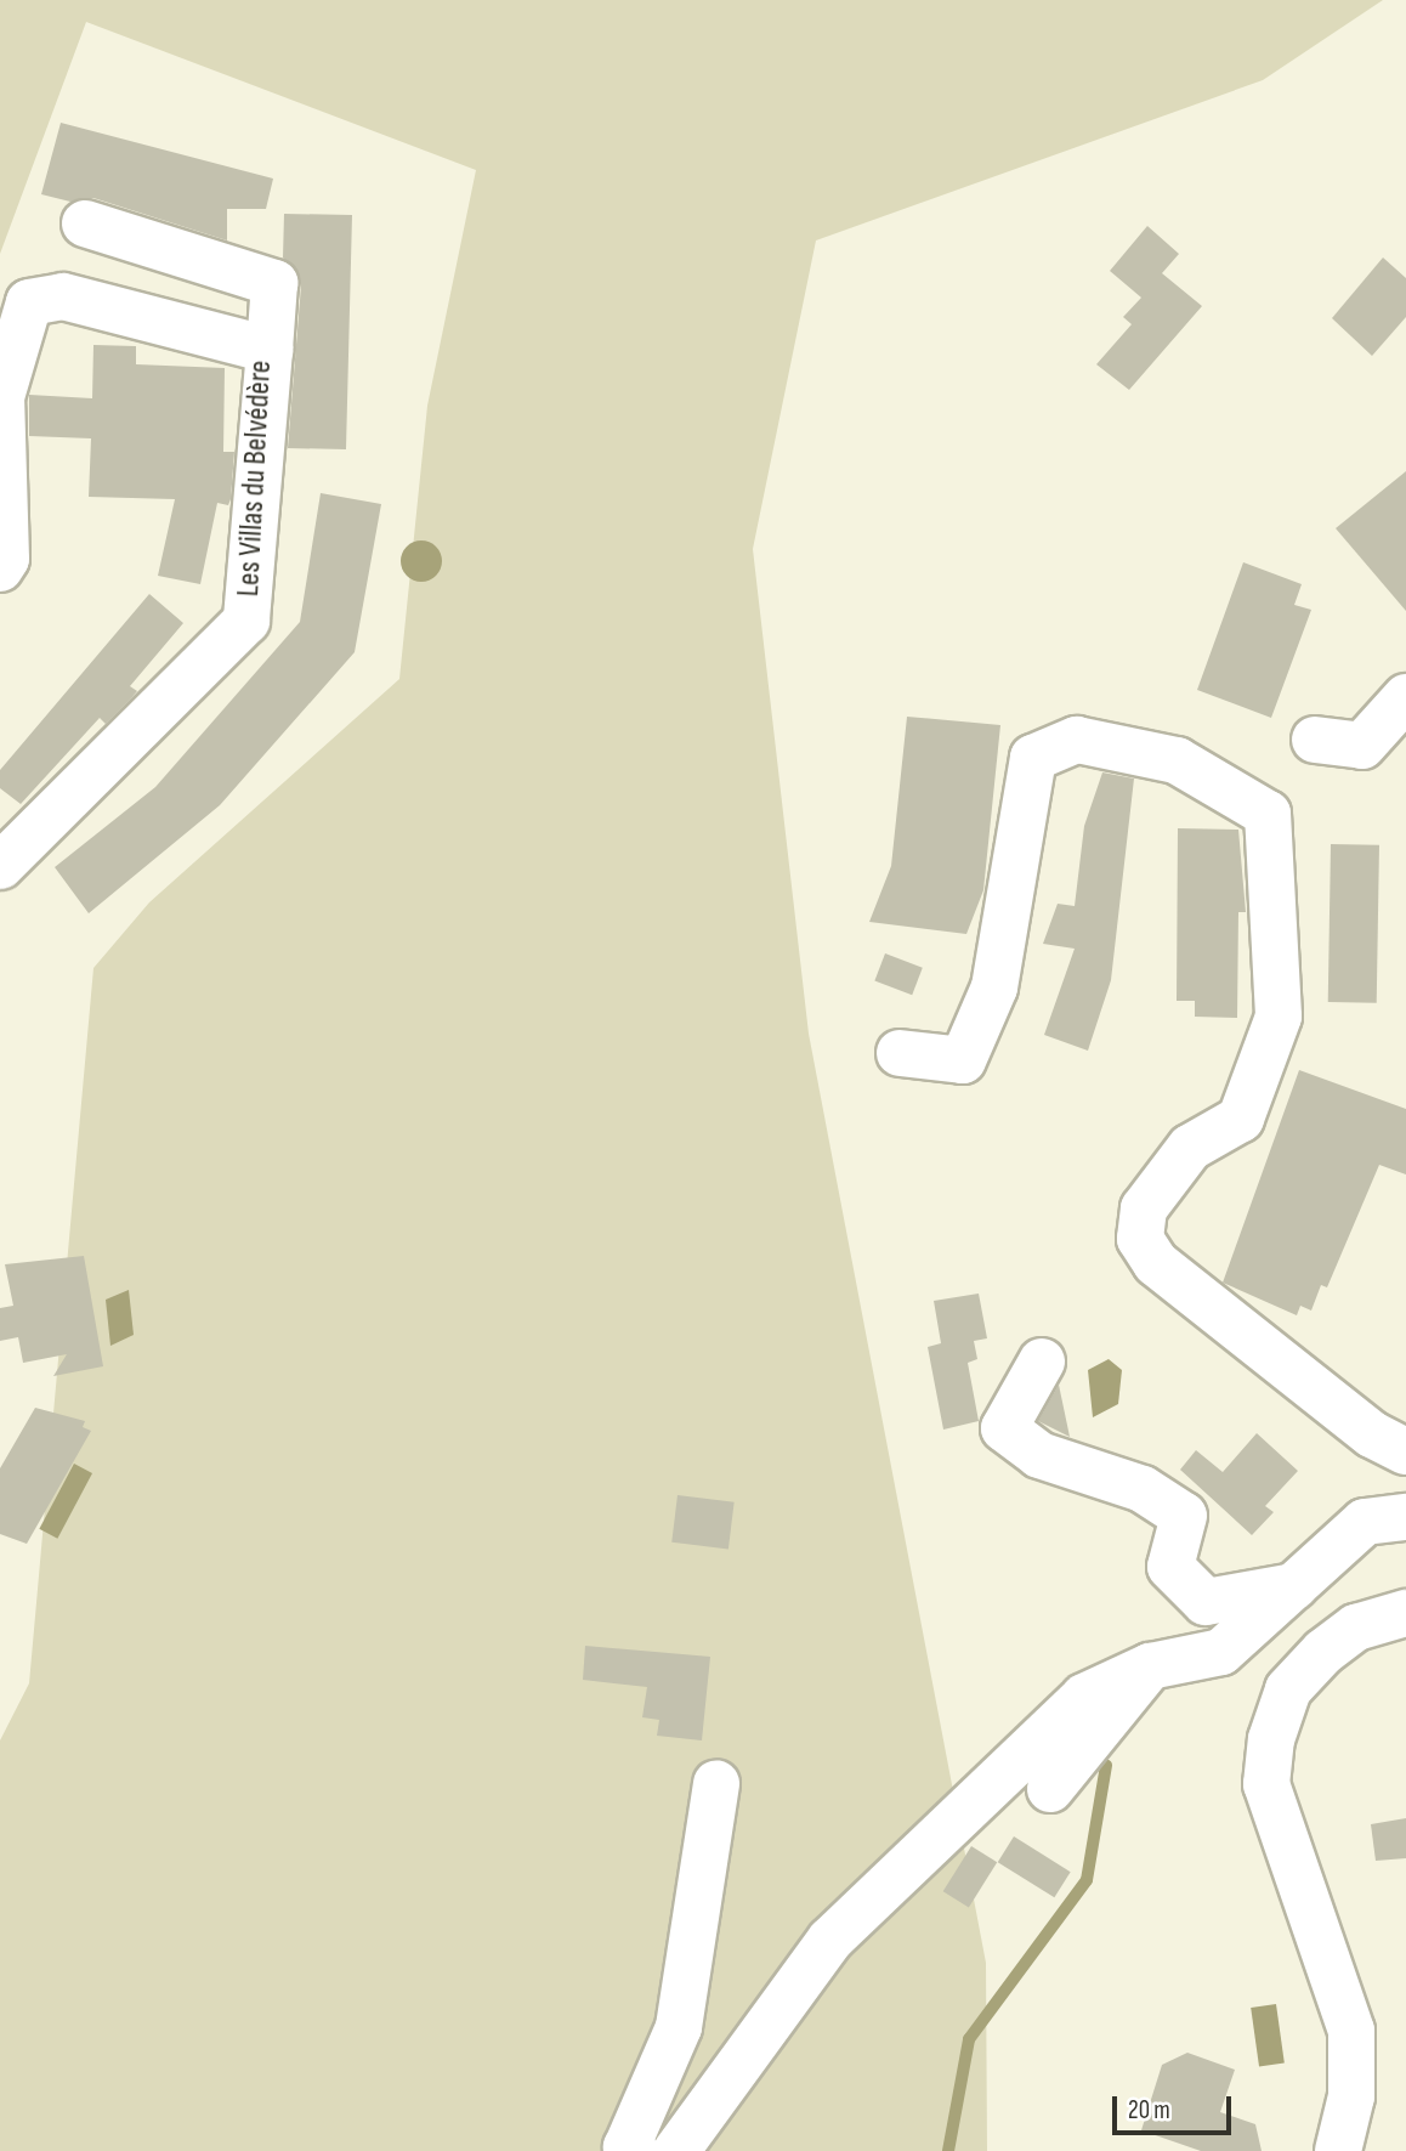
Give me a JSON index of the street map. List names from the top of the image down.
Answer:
{
  "streets": {
    "street": ["Les Villas du Belvédère"]
  },
  "scale_bar": "20 m"
}
